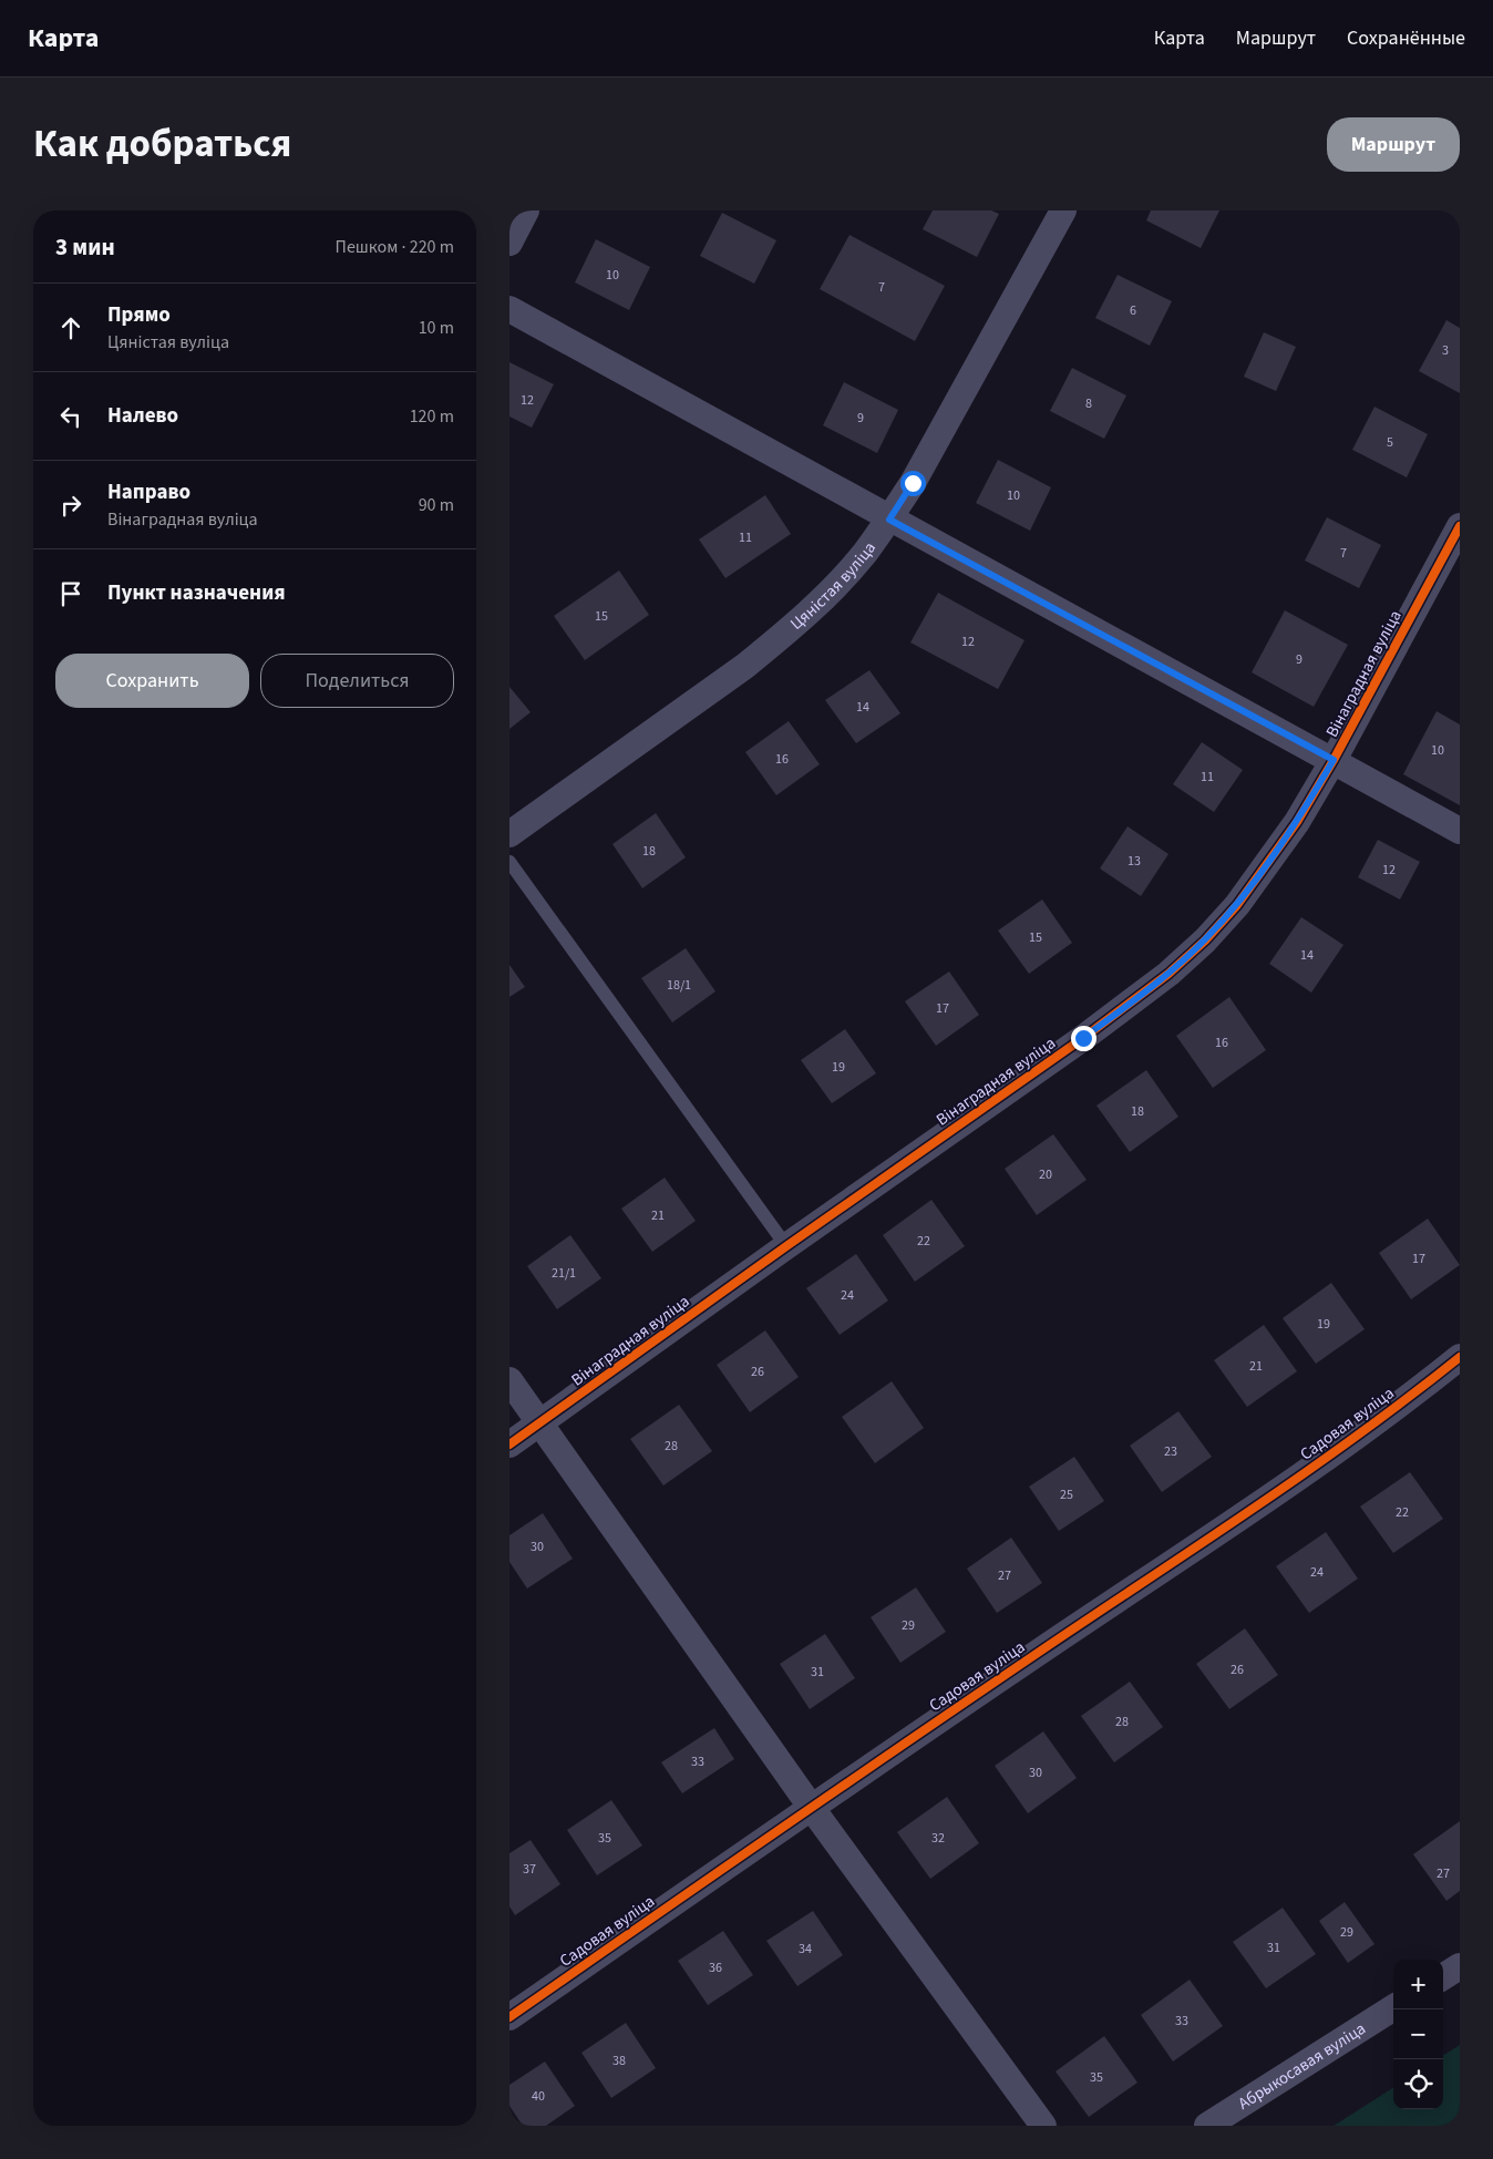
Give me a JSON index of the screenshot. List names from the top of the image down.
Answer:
{
  "streets": {
    "street": [
      "Цяністая вуліца",
      "Вінаградная вуліца",
      "Садовая вуліца",
      "Абрыкосавая вуліца"
    ]
  },
  "house_numbers": [
    "10",
    "7",
    "6",
    "3",
    "12",
    "8",
    "9",
    "5",
    "10",
    "11",
    "7",
    "15",
    "12",
    "9",
    "14",
    "10",
    "16",
    "11",
    "18",
    "13",
    "12",
    "15",
    "14",
    "18/1",
    "17",
    "16",
    "19",
    "18",
    "20",
    "21",
    "22",
    "17",
    "21/1",
    "24",
    "19",
    "21",
    "26",
    "28",
    "23",
    "25",
    "22",
    "30",
    "24",
    "27",
    "29",
    "26",
    "31",
    "28",
    "33",
    "30",
    "35",
    "32",
    "37",
    "27",
    "29",
    "31",
    "34",
    "36",
    "33",
    "38",
    "35",
    "40"
  ],
  "page": {
    "header": "Карта",
    "nav": ["Карта", "Маршрут", "Сохранённые"],
    "title": "Как добраться",
    "buttons": [
      "Маршрут",
      ["Сохранить", "Поделиться"]
    ],
    "heading": ["3 мин", "Пешком · 220 m"],
    "list": [
      ["Прямо", "Цяністая вуліца", "10 m"],
      ["Налево", "120 m"],
      ["Направо", "Вінаградная вуліца", "90 m"],
      "Пункт назначения"
    ],
    "map_buttons": ["+", "−"]
  }
}
